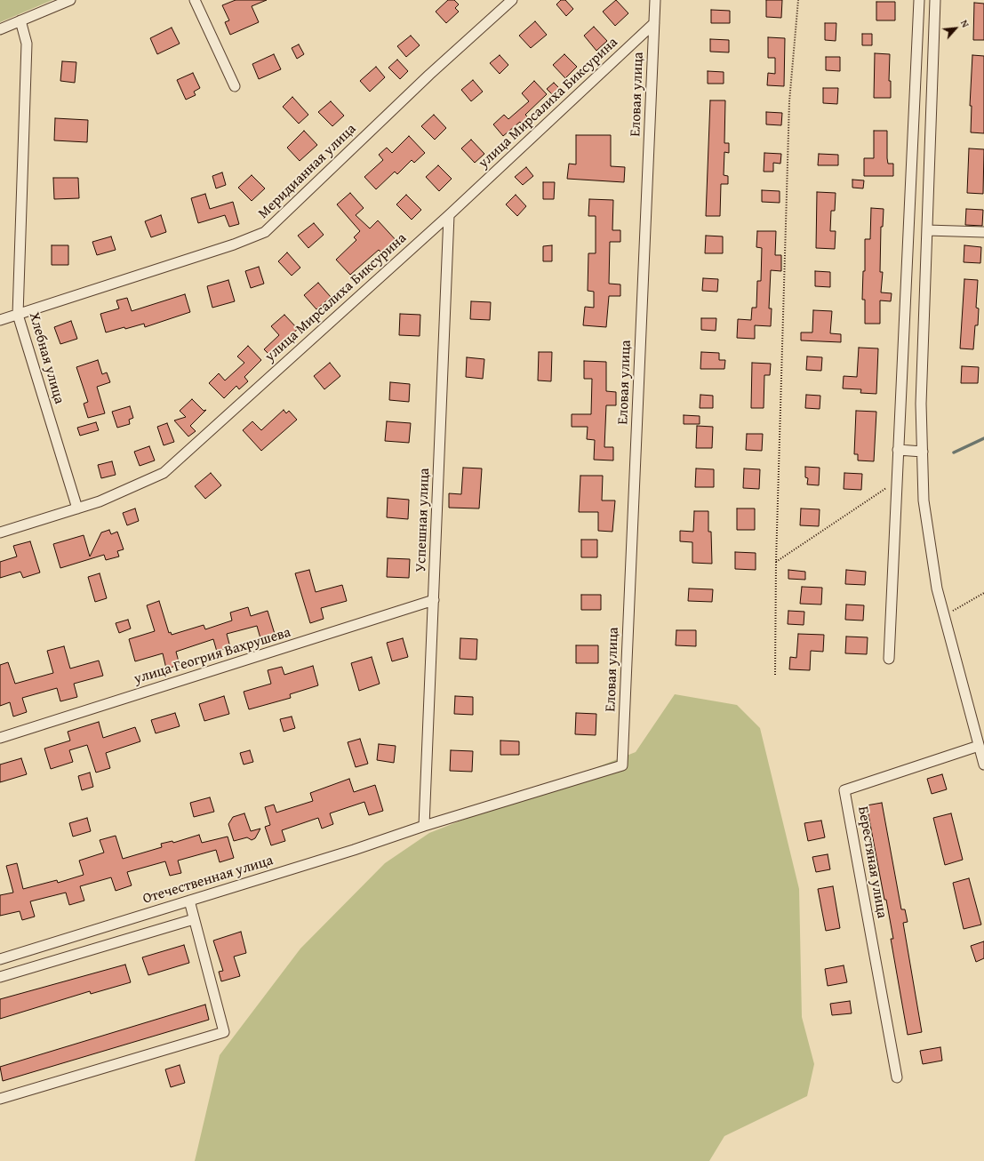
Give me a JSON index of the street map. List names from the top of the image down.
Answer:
{
  "streets": {
    "street": [
      "Еловая улица",
      "улица Мирсалиха Биксурина",
      "Меридианная улица",
      "Хлебная улица",
      "Успешная улица",
      "улица Геогрия Вахрушева",
      "Берестяная улица",
      "Отечественная улица"
    ]
  },
  "crossings": [
    ["Еловая улица", "улица Мирсалиха Биксурина"],
    ["Еловая улица", "Отечественная улица"],
    ["улица Мирсалиха Биксурина", "Хлебная улица"],
    ["улица Мирсалиха Биксурина", "Успешная улица"],
    ["Меридианная улица", "Хлебная улица"],
    ["Успешная улица", "улица Геогрия Вахрушева"],
    ["Успешная улица", "Отечественная улица"]
  ],
  "north": "top right"
}
